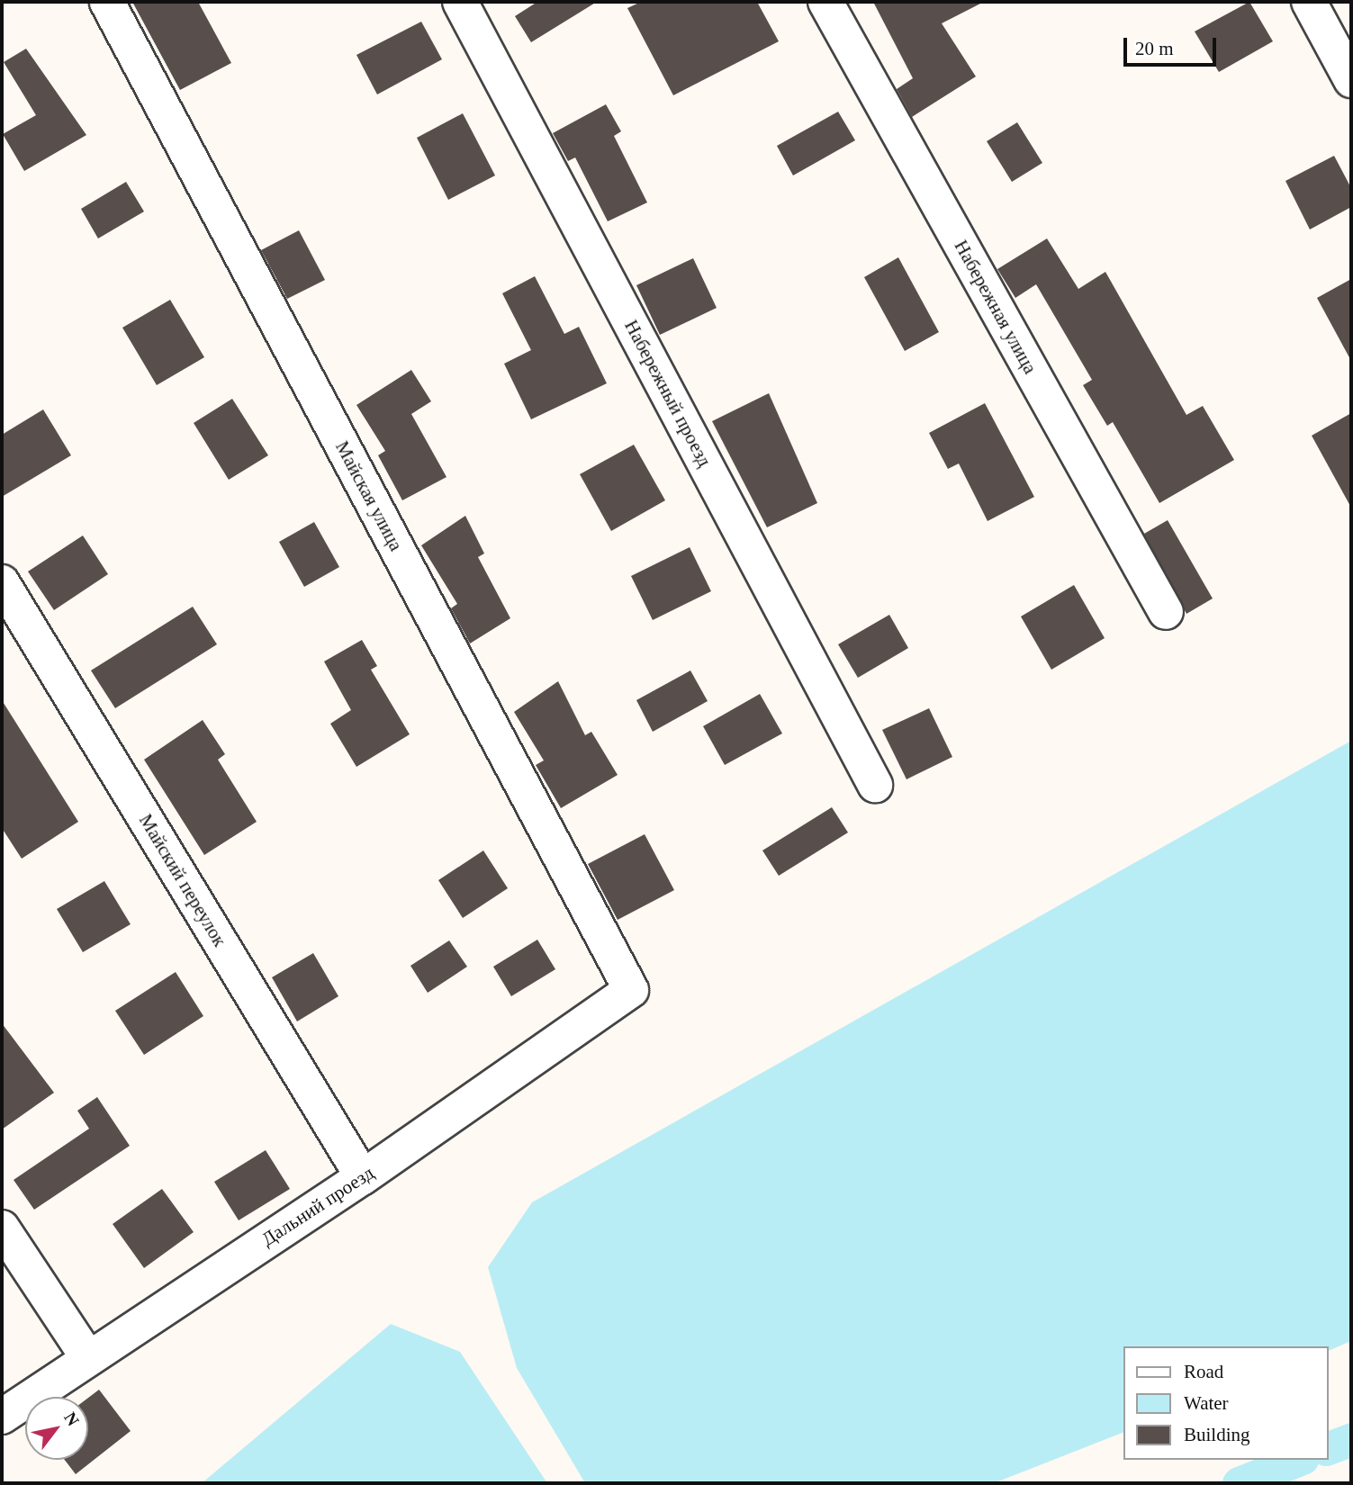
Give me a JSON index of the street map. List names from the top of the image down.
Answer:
{
  "streets": {
    "street": [
      "Набережная улица",
      "Набережный проезд",
      "Майская улица",
      "Майский переулок",
      "Дальний проезд"
    ]
  },
  "crossings": [
    ["Майская улица", "Дальний проезд"],
    ["Майский переулок", "Дальний проезд"]
  ],
  "legend": ["Road", "Water", "Building"],
  "scale_bar": "20 m",
  "north": "top right"
}
